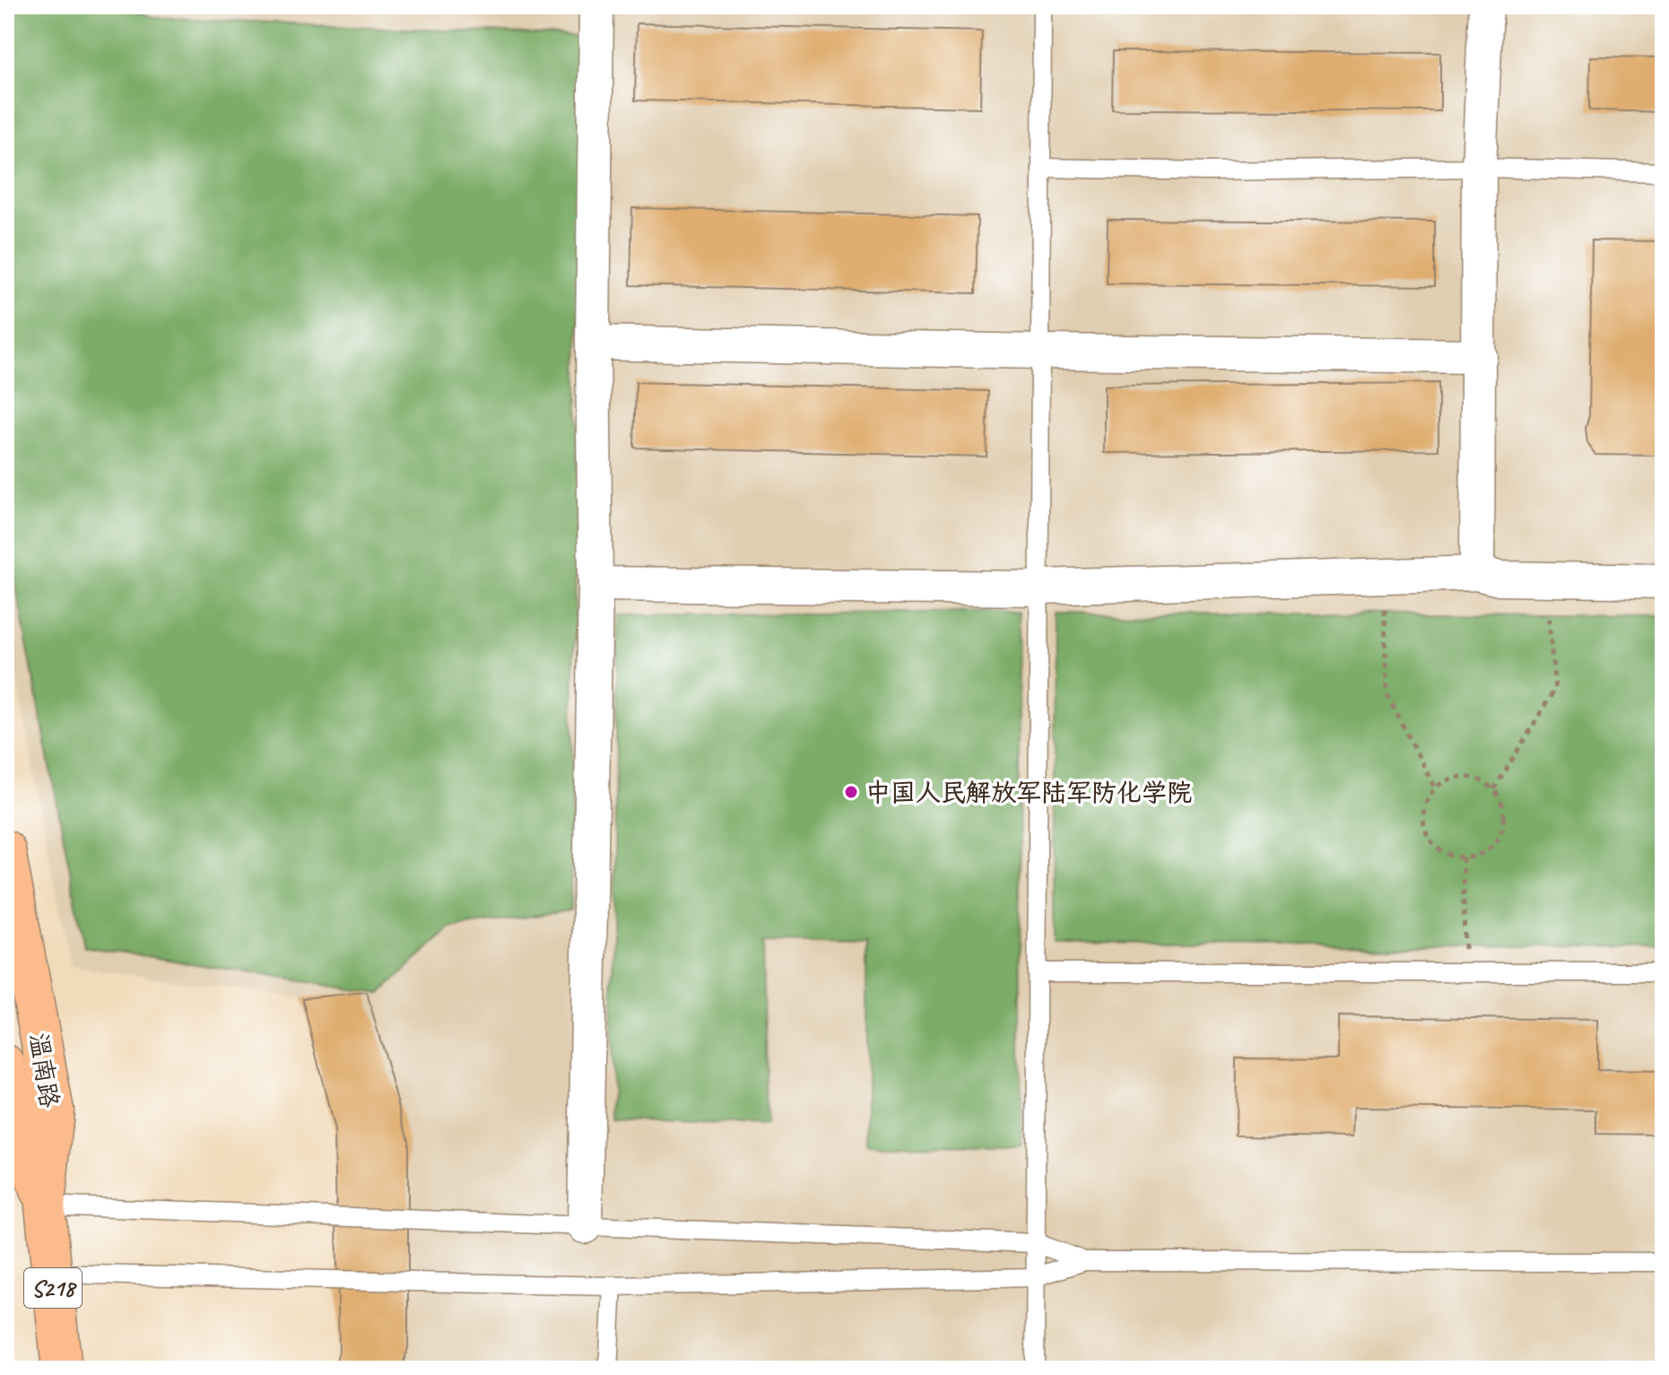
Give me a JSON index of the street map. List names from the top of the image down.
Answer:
{
  "streets": {
    "main road": ["温南路", "S218"]
  },
  "places": ["中国人民解放军陆军防化学院"]
}
